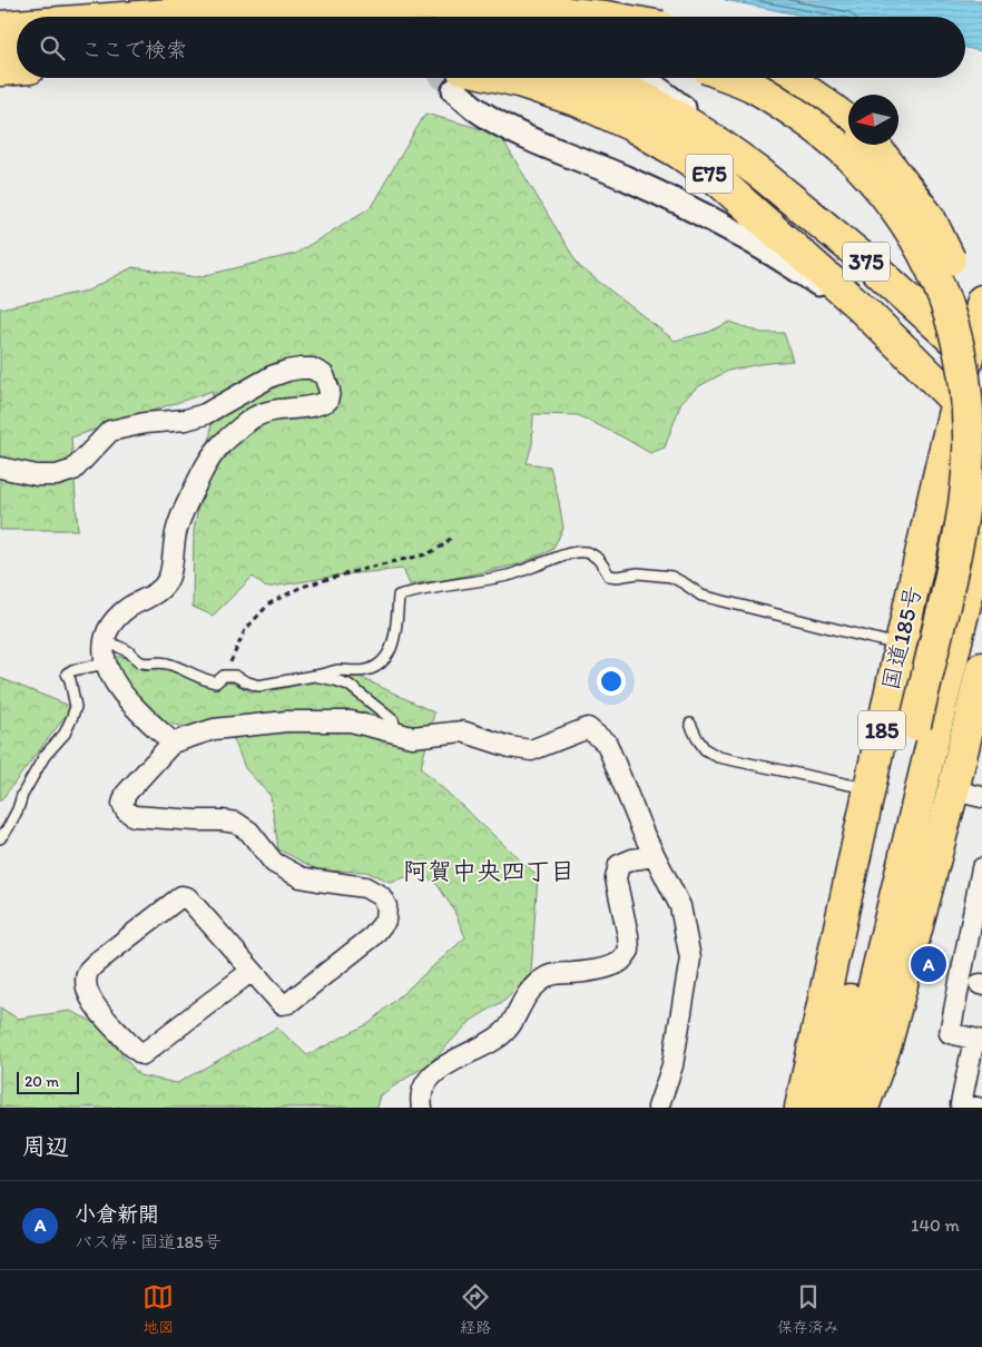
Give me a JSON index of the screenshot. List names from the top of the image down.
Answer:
{
  "streets": {
    "highway": [
      "E75",
      "375",
      "国道185号",
      "185"
    ]
  },
  "crossings": [
    ["E75", "375"],
    ["375", "国道185号"]
  ],
  "districts": ["阿賀中央四丁目"],
  "scale_bar": "20 m",
  "north": "left",
  "page": {
    "search": "ここで検索",
    "pins": "A",
    "scale": "20 m",
    "heading": "周辺",
    "list": [
      {
        "mark": "A",
        "name": "小倉新開",
        "note": "バス停 · 国道185号",
        "value": "140 m"
      }
    ],
    "nav": ["地図", "経路", "保存済み"]
  }
}
